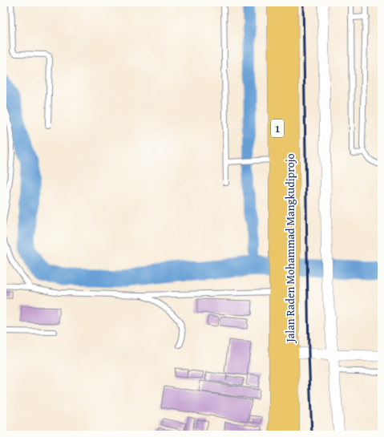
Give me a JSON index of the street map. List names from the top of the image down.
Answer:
{
  "streets": {
    "highway": ["1", "Jalan Raden Mohammad Mangkudiprojo"]
  }
}
